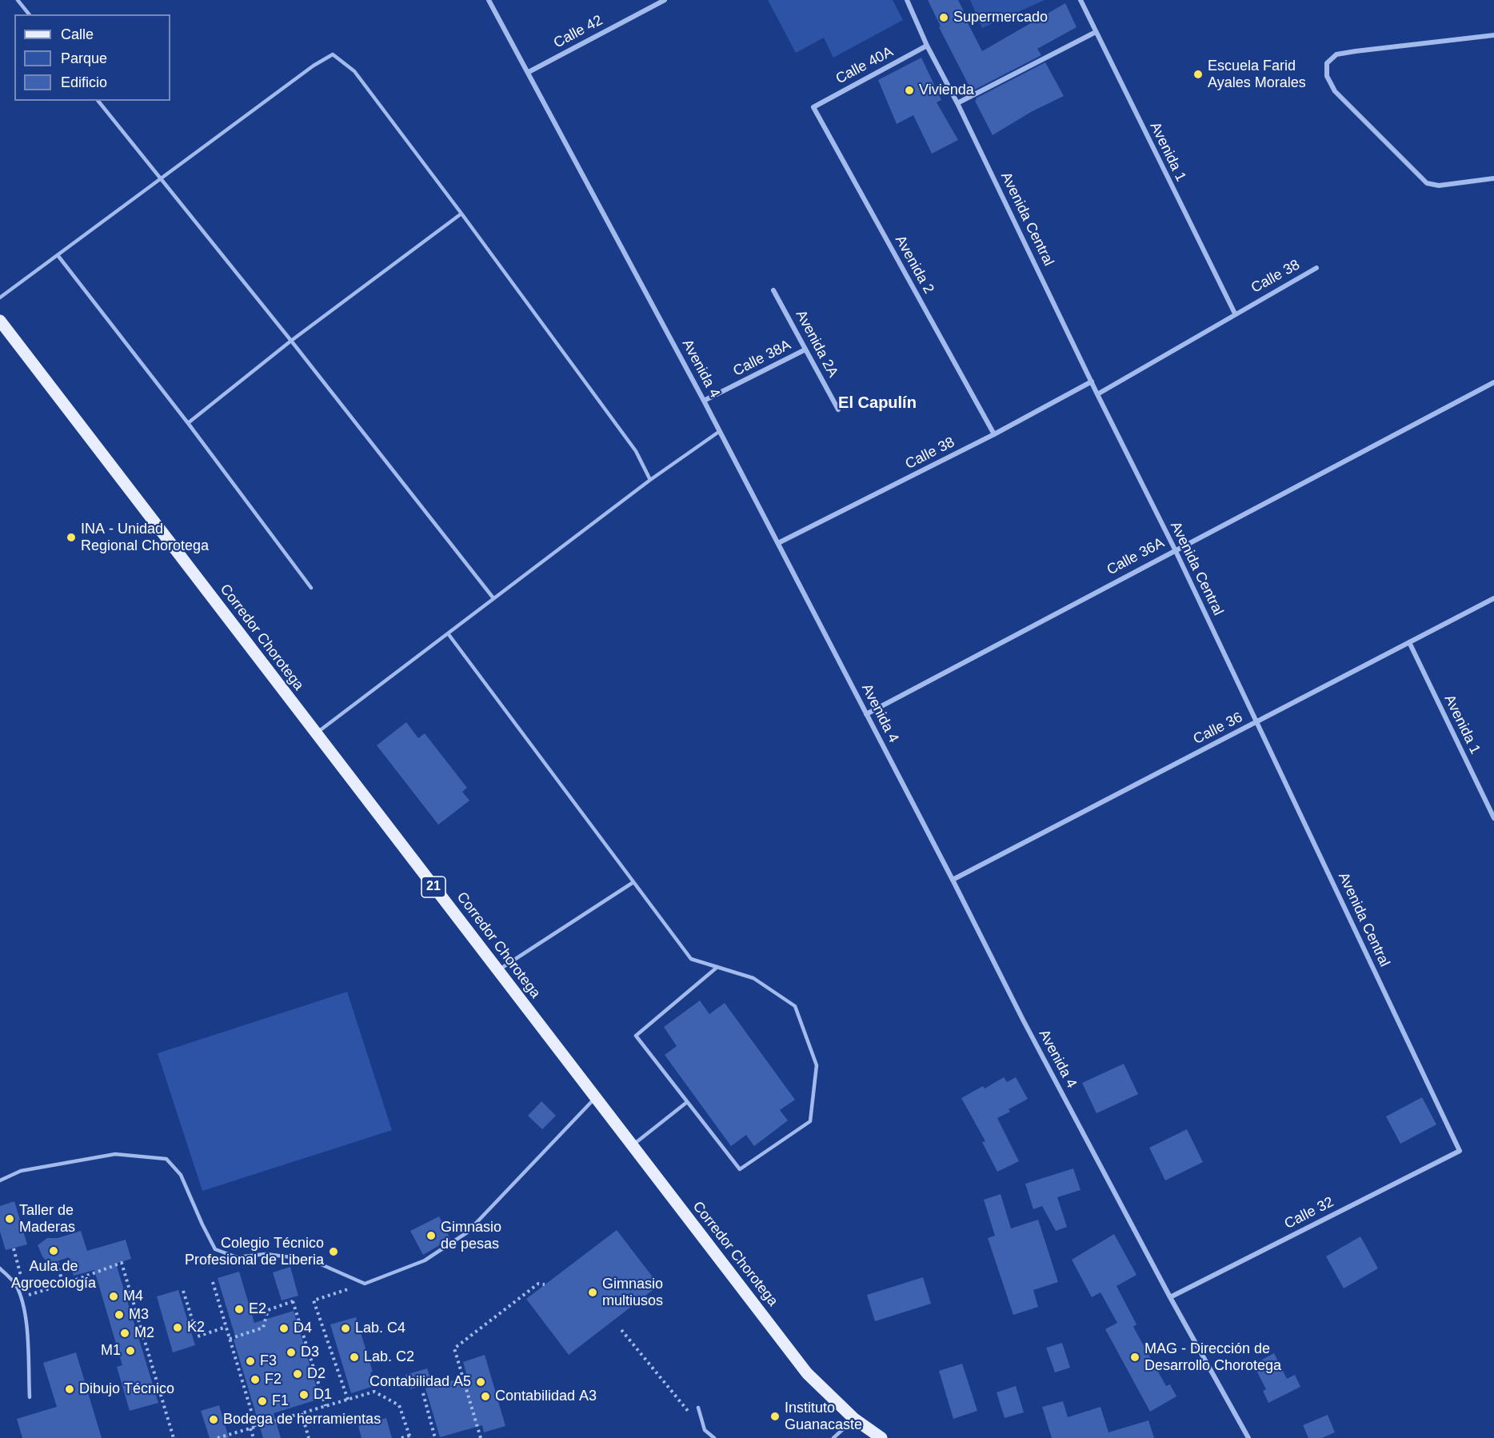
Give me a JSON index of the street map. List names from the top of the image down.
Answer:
{
  "streets": {
    "main road": ["Corredor Chorotega", "21"],
    "street": [
      "Calle 42",
      "Calle 40A",
      "Avenida 1",
      "Avenida Central",
      "Avenida 2",
      "Calle 38",
      "Avenida 2A",
      "Calle 38A",
      "Avenida 4",
      "Calle 36A",
      "Calle 36",
      "Calle 32"
    ]
  },
  "crossings": [
    ["Calle 42", "Avenida 4"],
    ["Calle 40A", "Avenida Central"],
    ["Calle 40A", "Avenida 2"],
    ["Avenida 1", "Calle 38"],
    ["Avenida 1", "Calle 36"],
    ["Avenida Central", "Calle 38"],
    ["Avenida Central", "Calle 36A"],
    ["Avenida Central", "Calle 36"],
    ["Avenida Central", "Calle 32"],
    ["Avenida 2", "Calle 38"],
    ["Calle 38", "Avenida 4"],
    ["Avenida 2A", "Calle 38A"],
    ["Calle 38A", "Avenida 4"],
    ["Avenida 4", "Calle 36A"],
    ["Avenida 4", "Calle 36"],
    ["Avenida 4", "Calle 32"]
  ],
  "districts": ["El Capulín"],
  "places": [
    "Supermercado",
    "Escuela Farid Ayales Morales",
    "Vivienda",
    "INA - Unidad Regional Chorotega",
    "Taller de Maderas",
    "Gimnasio de pesas",
    "Aula de Agroecología",
    "Colegio Técnico Profesional de Liberia",
    "Gimnasio multiusos",
    "M4",
    "E2",
    "M3",
    "K2",
    "D4",
    "Lab. C4",
    "M2",
    "M1",
    "D3",
    "Lab. C2",
    "MAG - Dirección de Desarrollo Chorotega",
    "F3",
    "D2",
    "F2",
    "Contabilidad A5",
    "Dibujo Técnico",
    "D1",
    "Contabilidad A3",
    "F1",
    "Instituto Guanacaste",
    "Bodega de herramientas"
  ],
  "legend": ["Calle", "Parque", "Edificio"]
}
